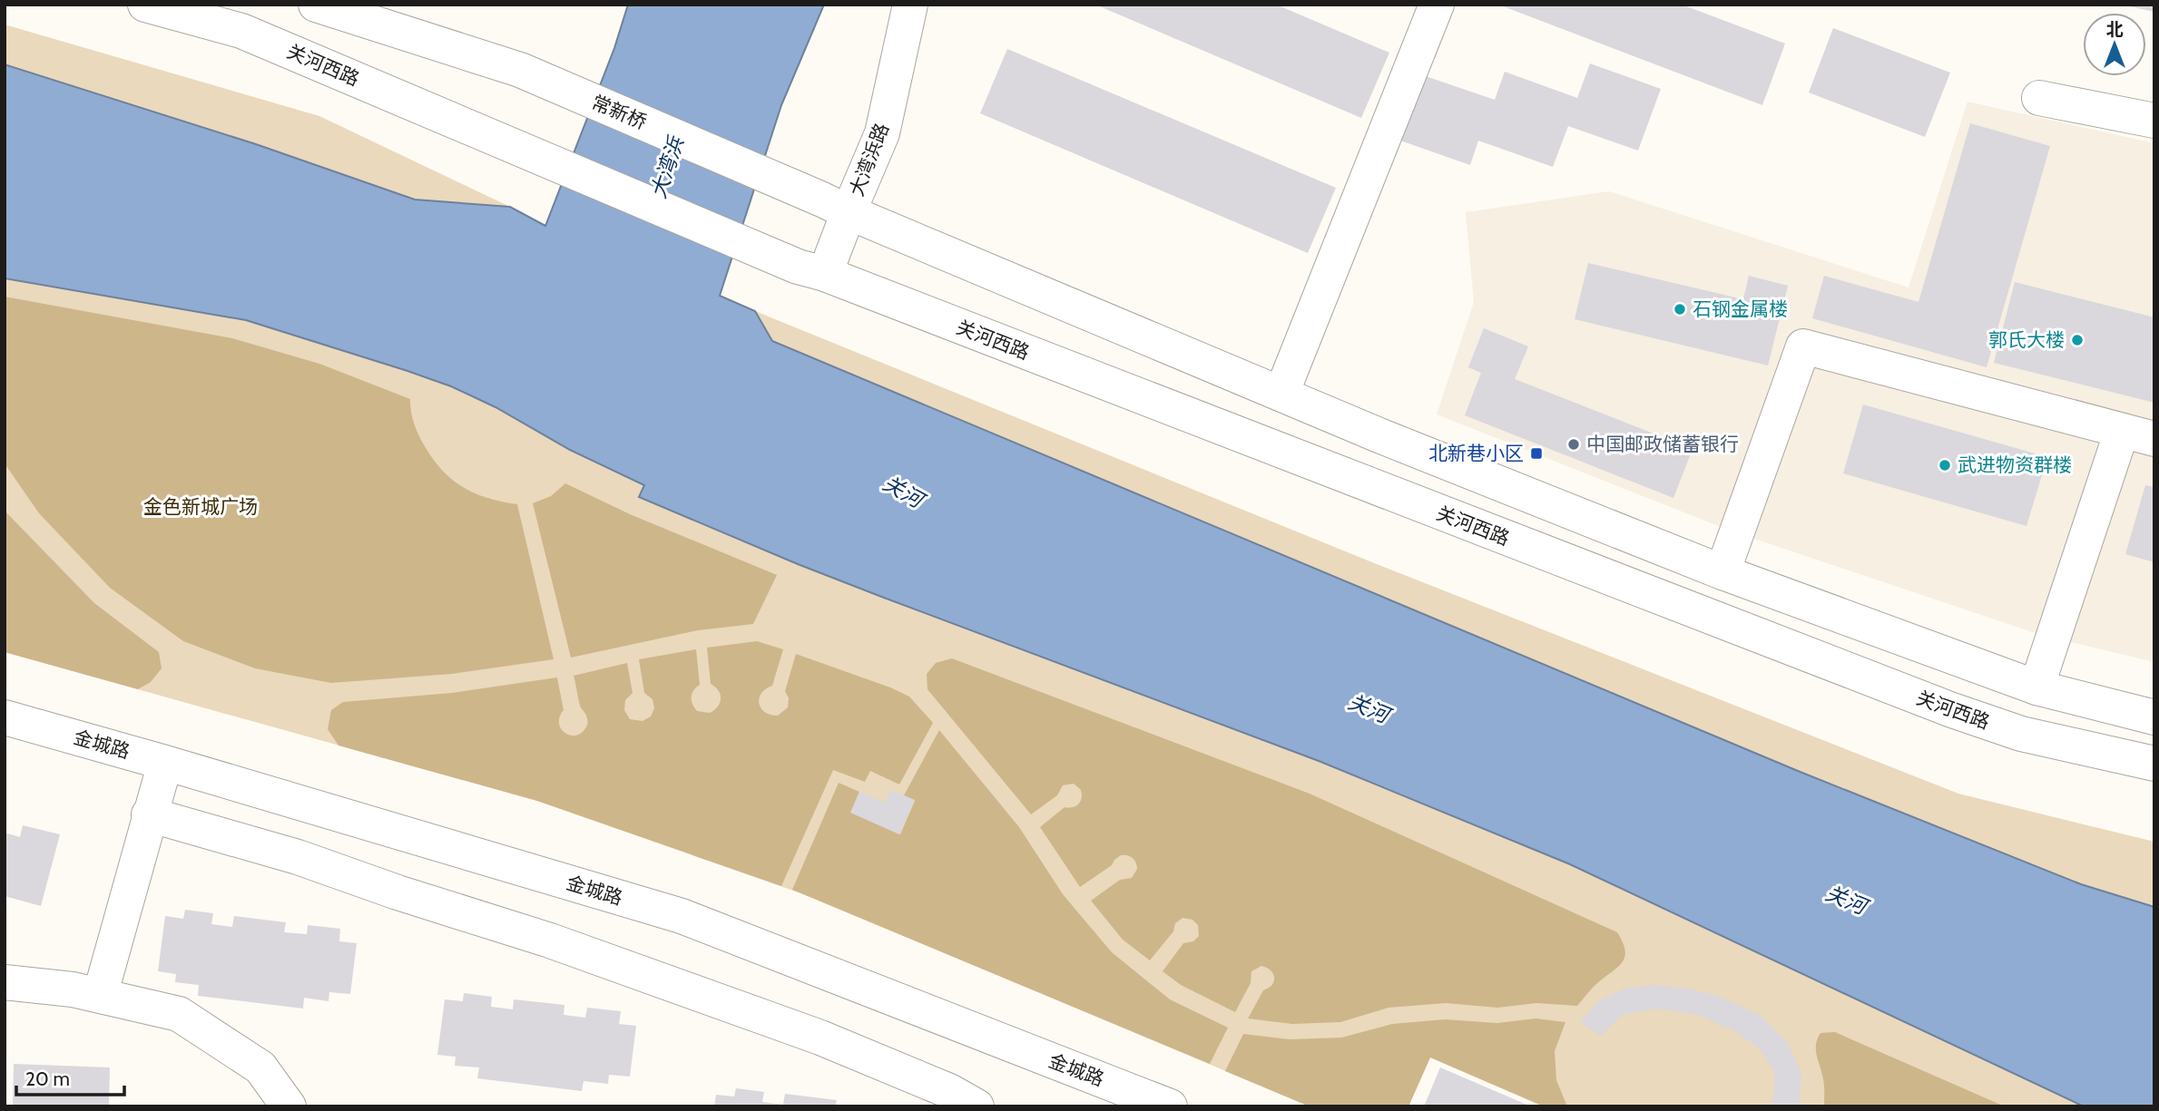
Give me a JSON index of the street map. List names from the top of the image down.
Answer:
{
  "streets": {
    "main road": [
      "关河西路",
      "常新桥",
      "大湾浜路",
      "金城路"
    ]
  },
  "crossings": [
    ["关河西路", "大湾浜路"],
    ["常新桥", "大湾浜路"]
  ],
  "water": ["大湾浜", "关河"],
  "parks": ["金色新城广场"],
  "places": {
    "other": [
      "石钢金属楼",
      "郭氏大楼",
      "中国邮政储蓄银行",
      "武进物资群楼"
    ],
    "transit": ["北新巷小区"]
  },
  "scale_bar": "20 m",
  "north": "top"
}
